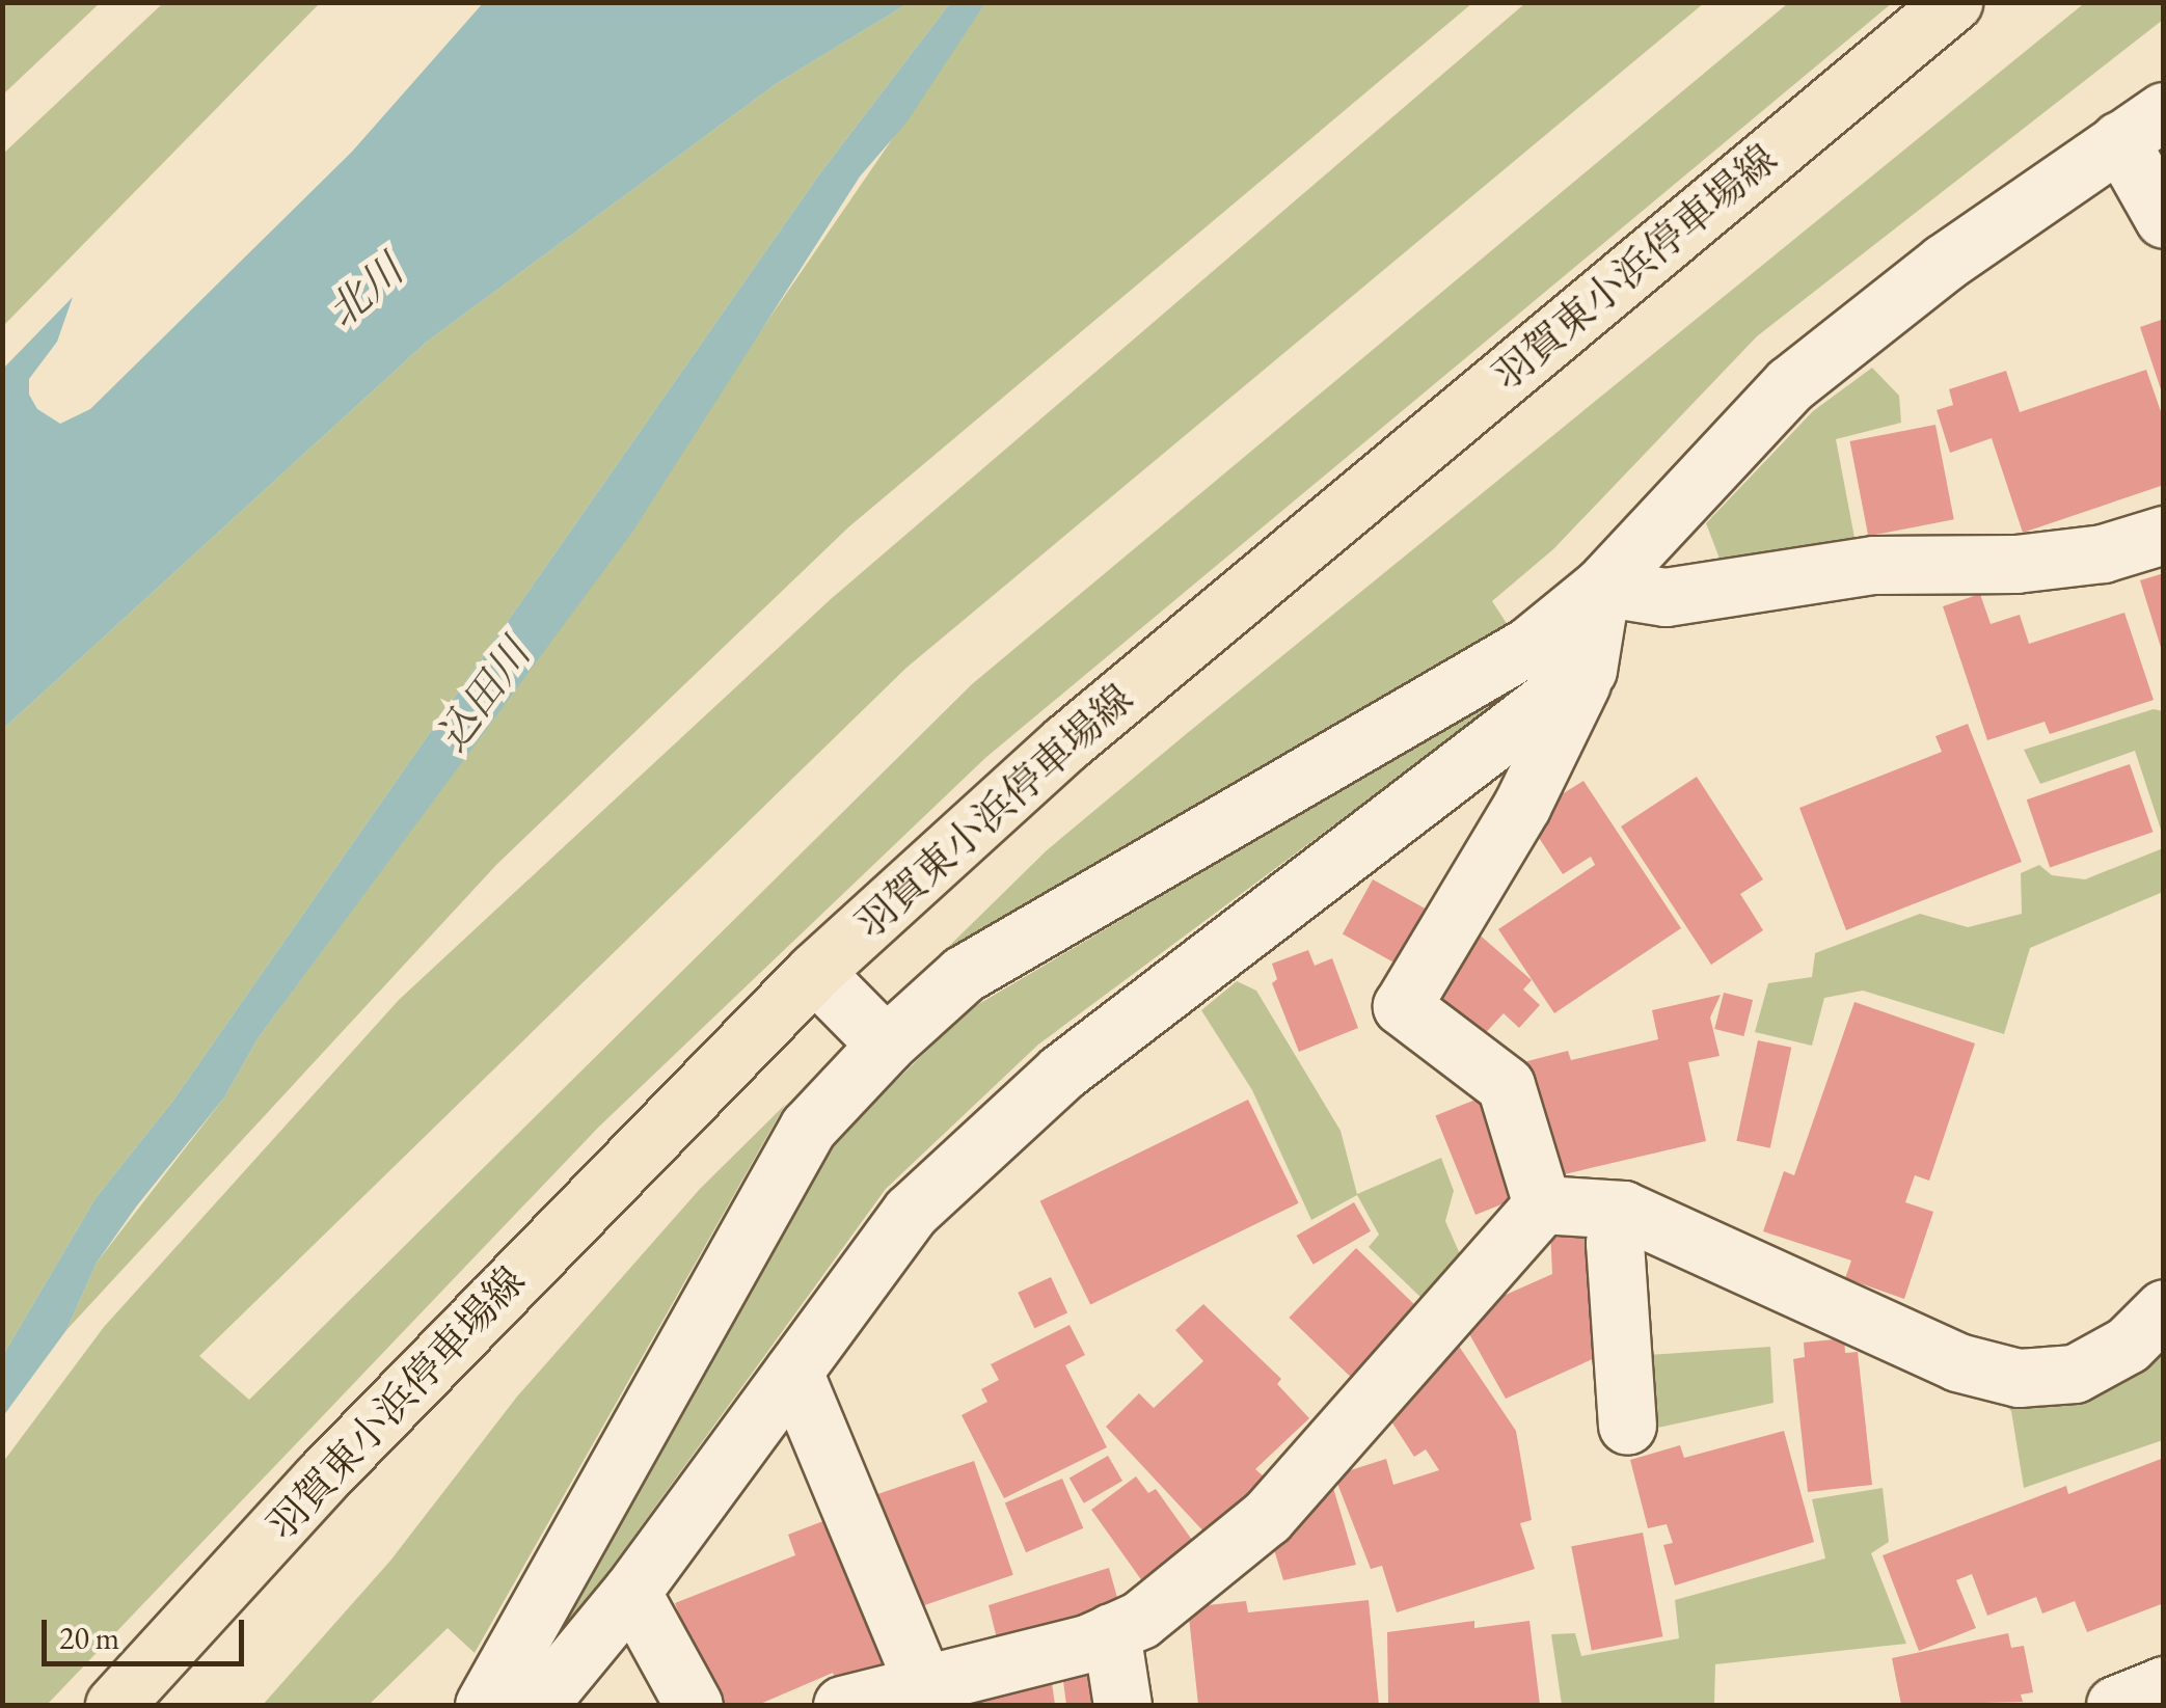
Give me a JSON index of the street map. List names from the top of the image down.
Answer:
{
  "streets": {
    "main road": ["羽賀東小浜停車場線"]
  },
  "water": ["北川", "込田川"],
  "scale_bar": "20 m"
}
